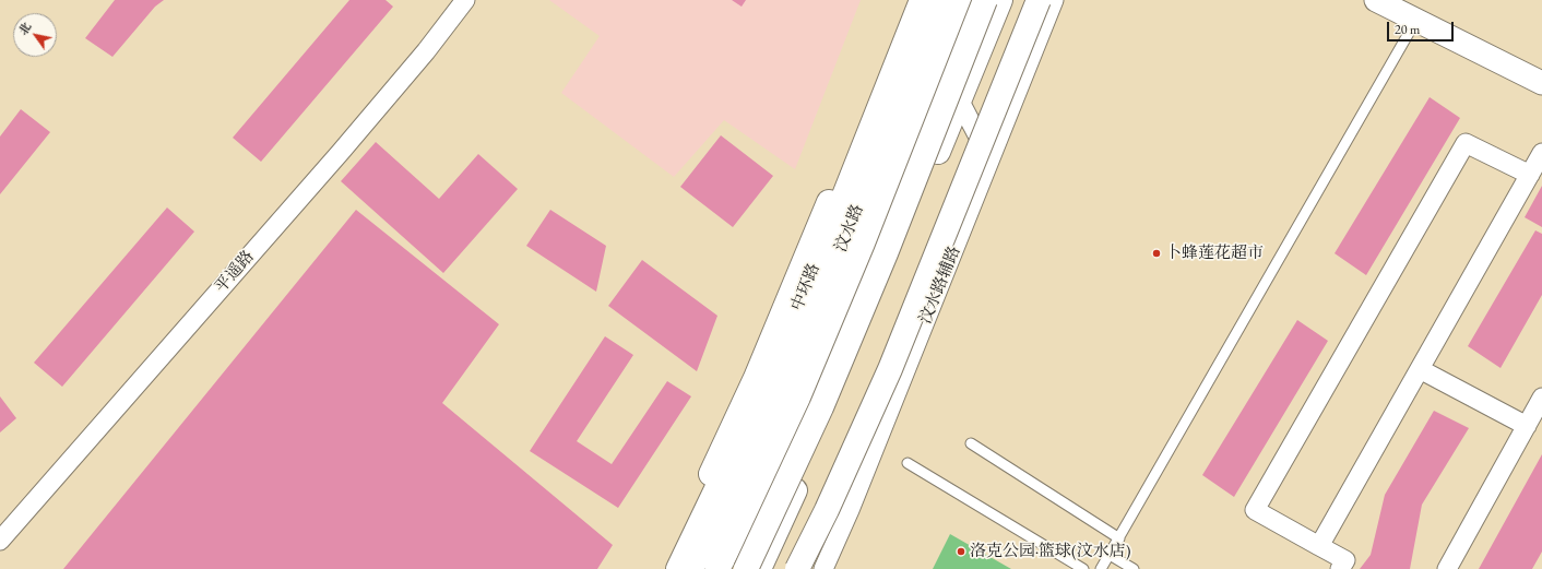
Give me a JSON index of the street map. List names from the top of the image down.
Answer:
{
  "streets": {
    "main road": ["汶水路", "中环路"],
    "street": ["平遥路", "汶水路辅路"]
  },
  "places": ["卜蜂莲花超市", "洛克公园·篮球(汶水店)"],
  "scale_bar": "20 m",
  "north": "top left"
}
